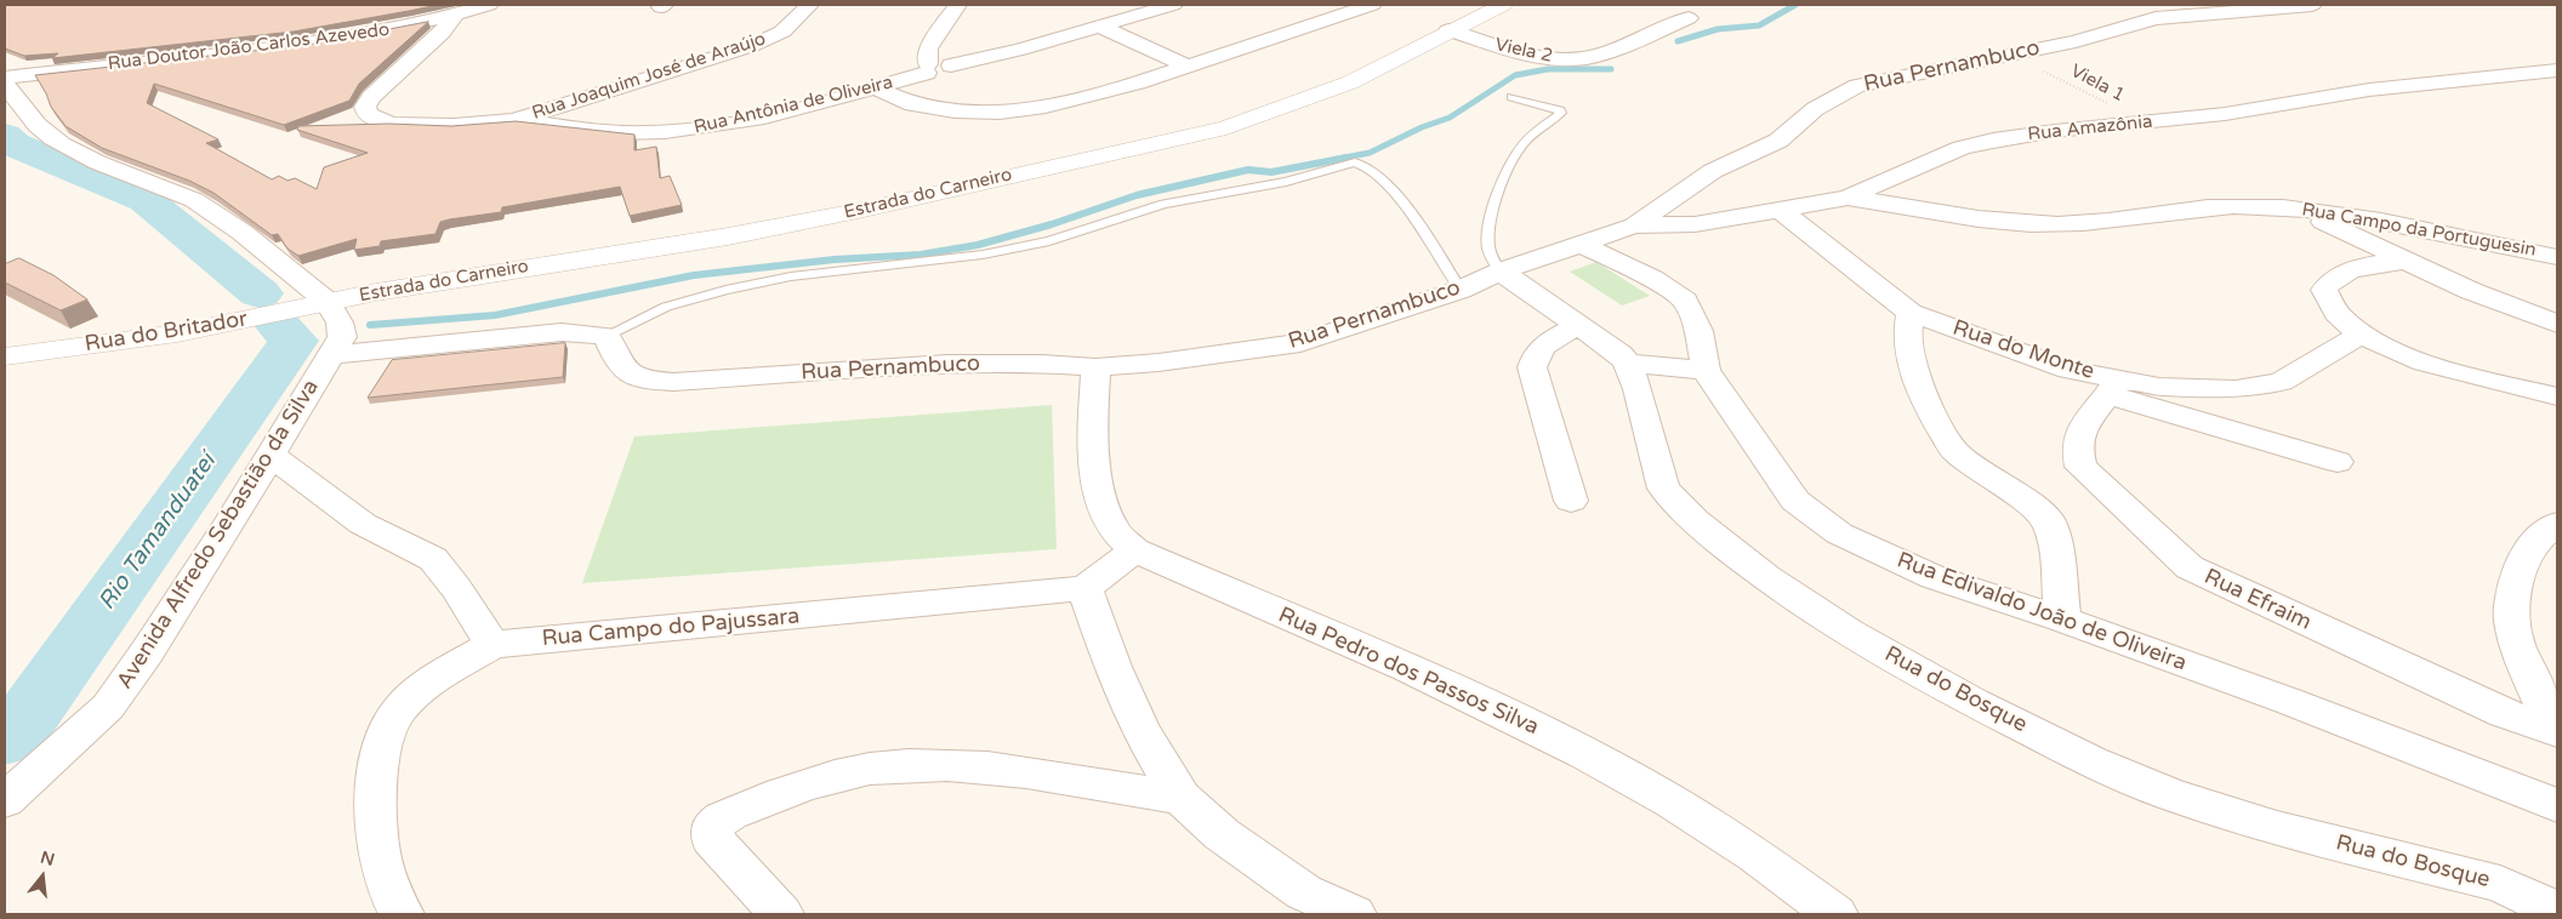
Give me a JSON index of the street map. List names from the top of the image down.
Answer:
{
  "streets": {
    "street": [
      "Rua Doutor João Carlos Azevedo",
      "Viela 2",
      "Rua Pernambuco",
      "Rua Joaquim José de Araújo",
      "Rua Antônia de Oliveira",
      "Rua Amazônia",
      "Estrada do Carneiro",
      "Rua Campo da Portuguesin",
      "Rua do Britador",
      "Rua do Monte",
      "Avenida Alfredo Sebastião da Silva",
      "Rua Efraim",
      "Rua Edivaldo João de Oliveira",
      "Rua Campo do Pajussara",
      "Rua Pedro dos Passos Silva",
      "Rua do Bosque"
    ],
    "path": ["Viela 1"]
  },
  "crossings": [
    ["Viela 2", "Estrada do Carneiro"],
    ["Rua Pernambuco", "Viela 1"],
    ["Rua Pernambuco", "Rua Amazônia"],
    ["Rua Pernambuco", "Rua Edivaldo João de Oliveira"],
    ["Rua Pernambuco", "Rua Pedro dos Passos Silva"],
    ["Rua Pernambuco", "Rua do Bosque"],
    ["Rua Joaquim José de Araújo", "Rua Antônia de Oliveira"],
    ["Viela 1", "Rua Amazônia"],
    ["Rua Amazônia", "Rua Campo da Portuguesin"],
    ["Rua Amazônia", "Rua do Monte"],
    ["Estrada do Carneiro", "Rua do Britador"],
    ["Estrada do Carneiro", "Avenida Alfredo Sebastião da Silva"],
    ["Rua do Britador", "Avenida Alfredo Sebastião da Silva"],
    ["Rua do Monte", "Rua Efraim"]
  ],
  "water": ["Rio Tamanduateí"],
  "north": "top"
}
